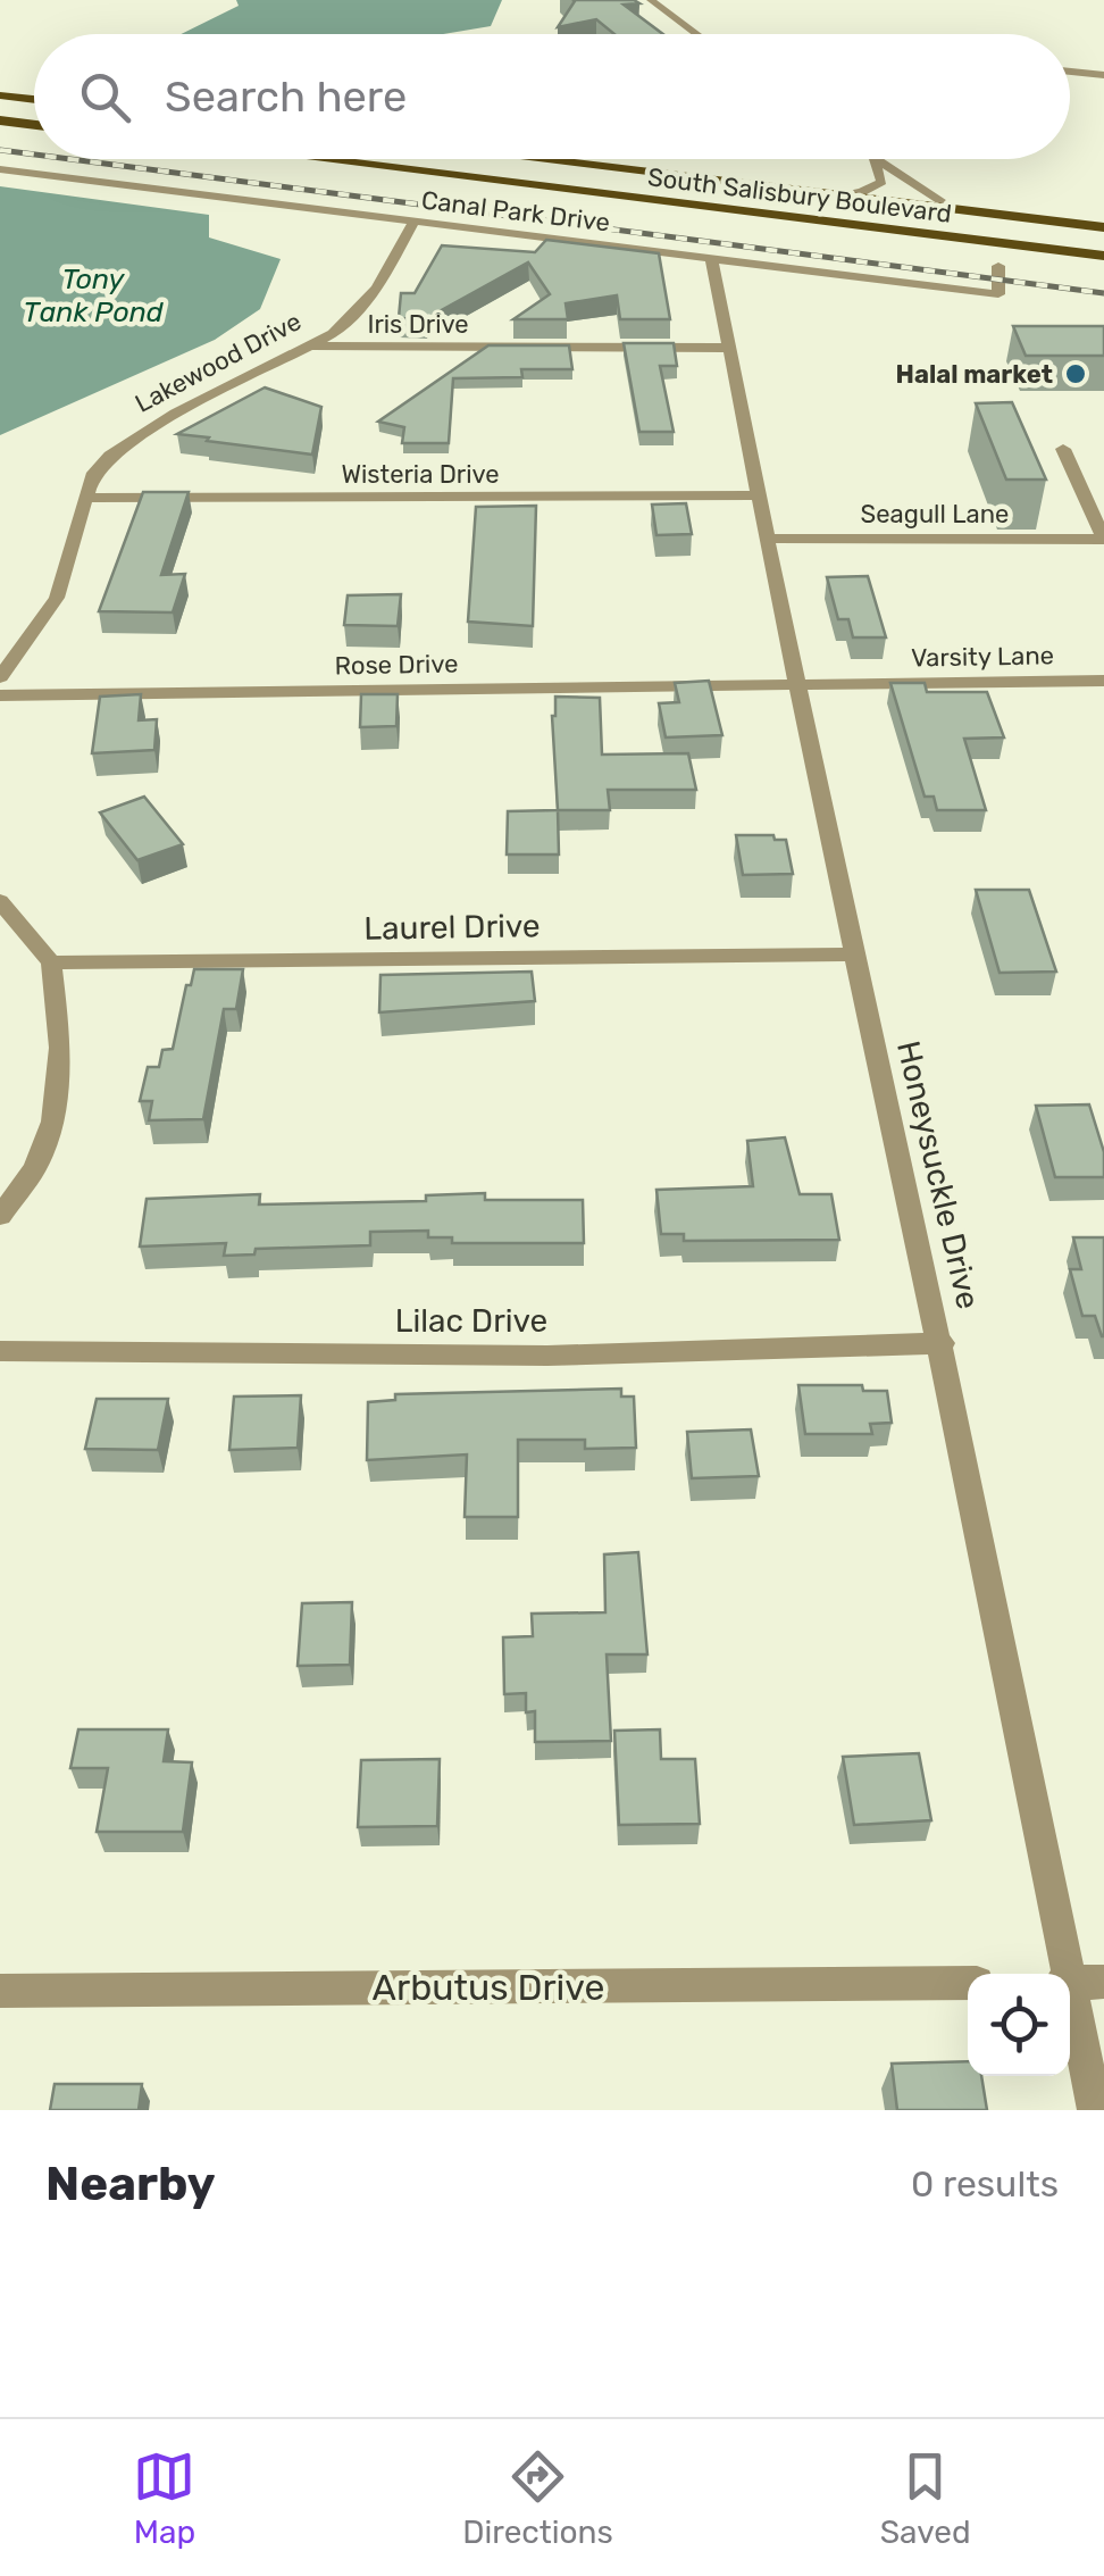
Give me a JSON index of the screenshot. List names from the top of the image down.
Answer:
{
  "streets": {
    "main road": ["South Salisbury Boulevard"],
    "street": [
      "Canal Park Drive",
      "Iris Drive",
      "Lakewood Drive",
      "Wisteria Drive",
      "Seagull Lane",
      "Varsity Lane",
      "Rose Drive",
      "Laurel Drive",
      "Honeysuckle Drive",
      "Lilac Drive",
      "Arbutus Drive"
    ]
  },
  "crossings": [
    ["Canal Park Drive", "Lakewood Drive"],
    ["Canal Park Drive", "Honeysuckle Drive"],
    ["Iris Drive", "Lakewood Drive"],
    ["Iris Drive", "Honeysuckle Drive"],
    ["Lakewood Drive", "Wisteria Drive"],
    ["Wisteria Drive", "Honeysuckle Drive"],
    ["Seagull Lane", "Honeysuckle Drive"],
    ["Varsity Lane", "Rose Drive"],
    ["Varsity Lane", "Honeysuckle Drive"],
    ["Rose Drive", "Honeysuckle Drive"],
    ["Laurel Drive", "Honeysuckle Drive"],
    ["Honeysuckle Drive", "Lilac Drive"]
  ],
  "water": ["Tony Tank Pond"],
  "places": ["Halal market"],
  "page": {
    "search": "Search here",
    "heading": ["Nearby", "0 results"],
    "nav": ["Map", "Directions", "Saved"]
  }
}
